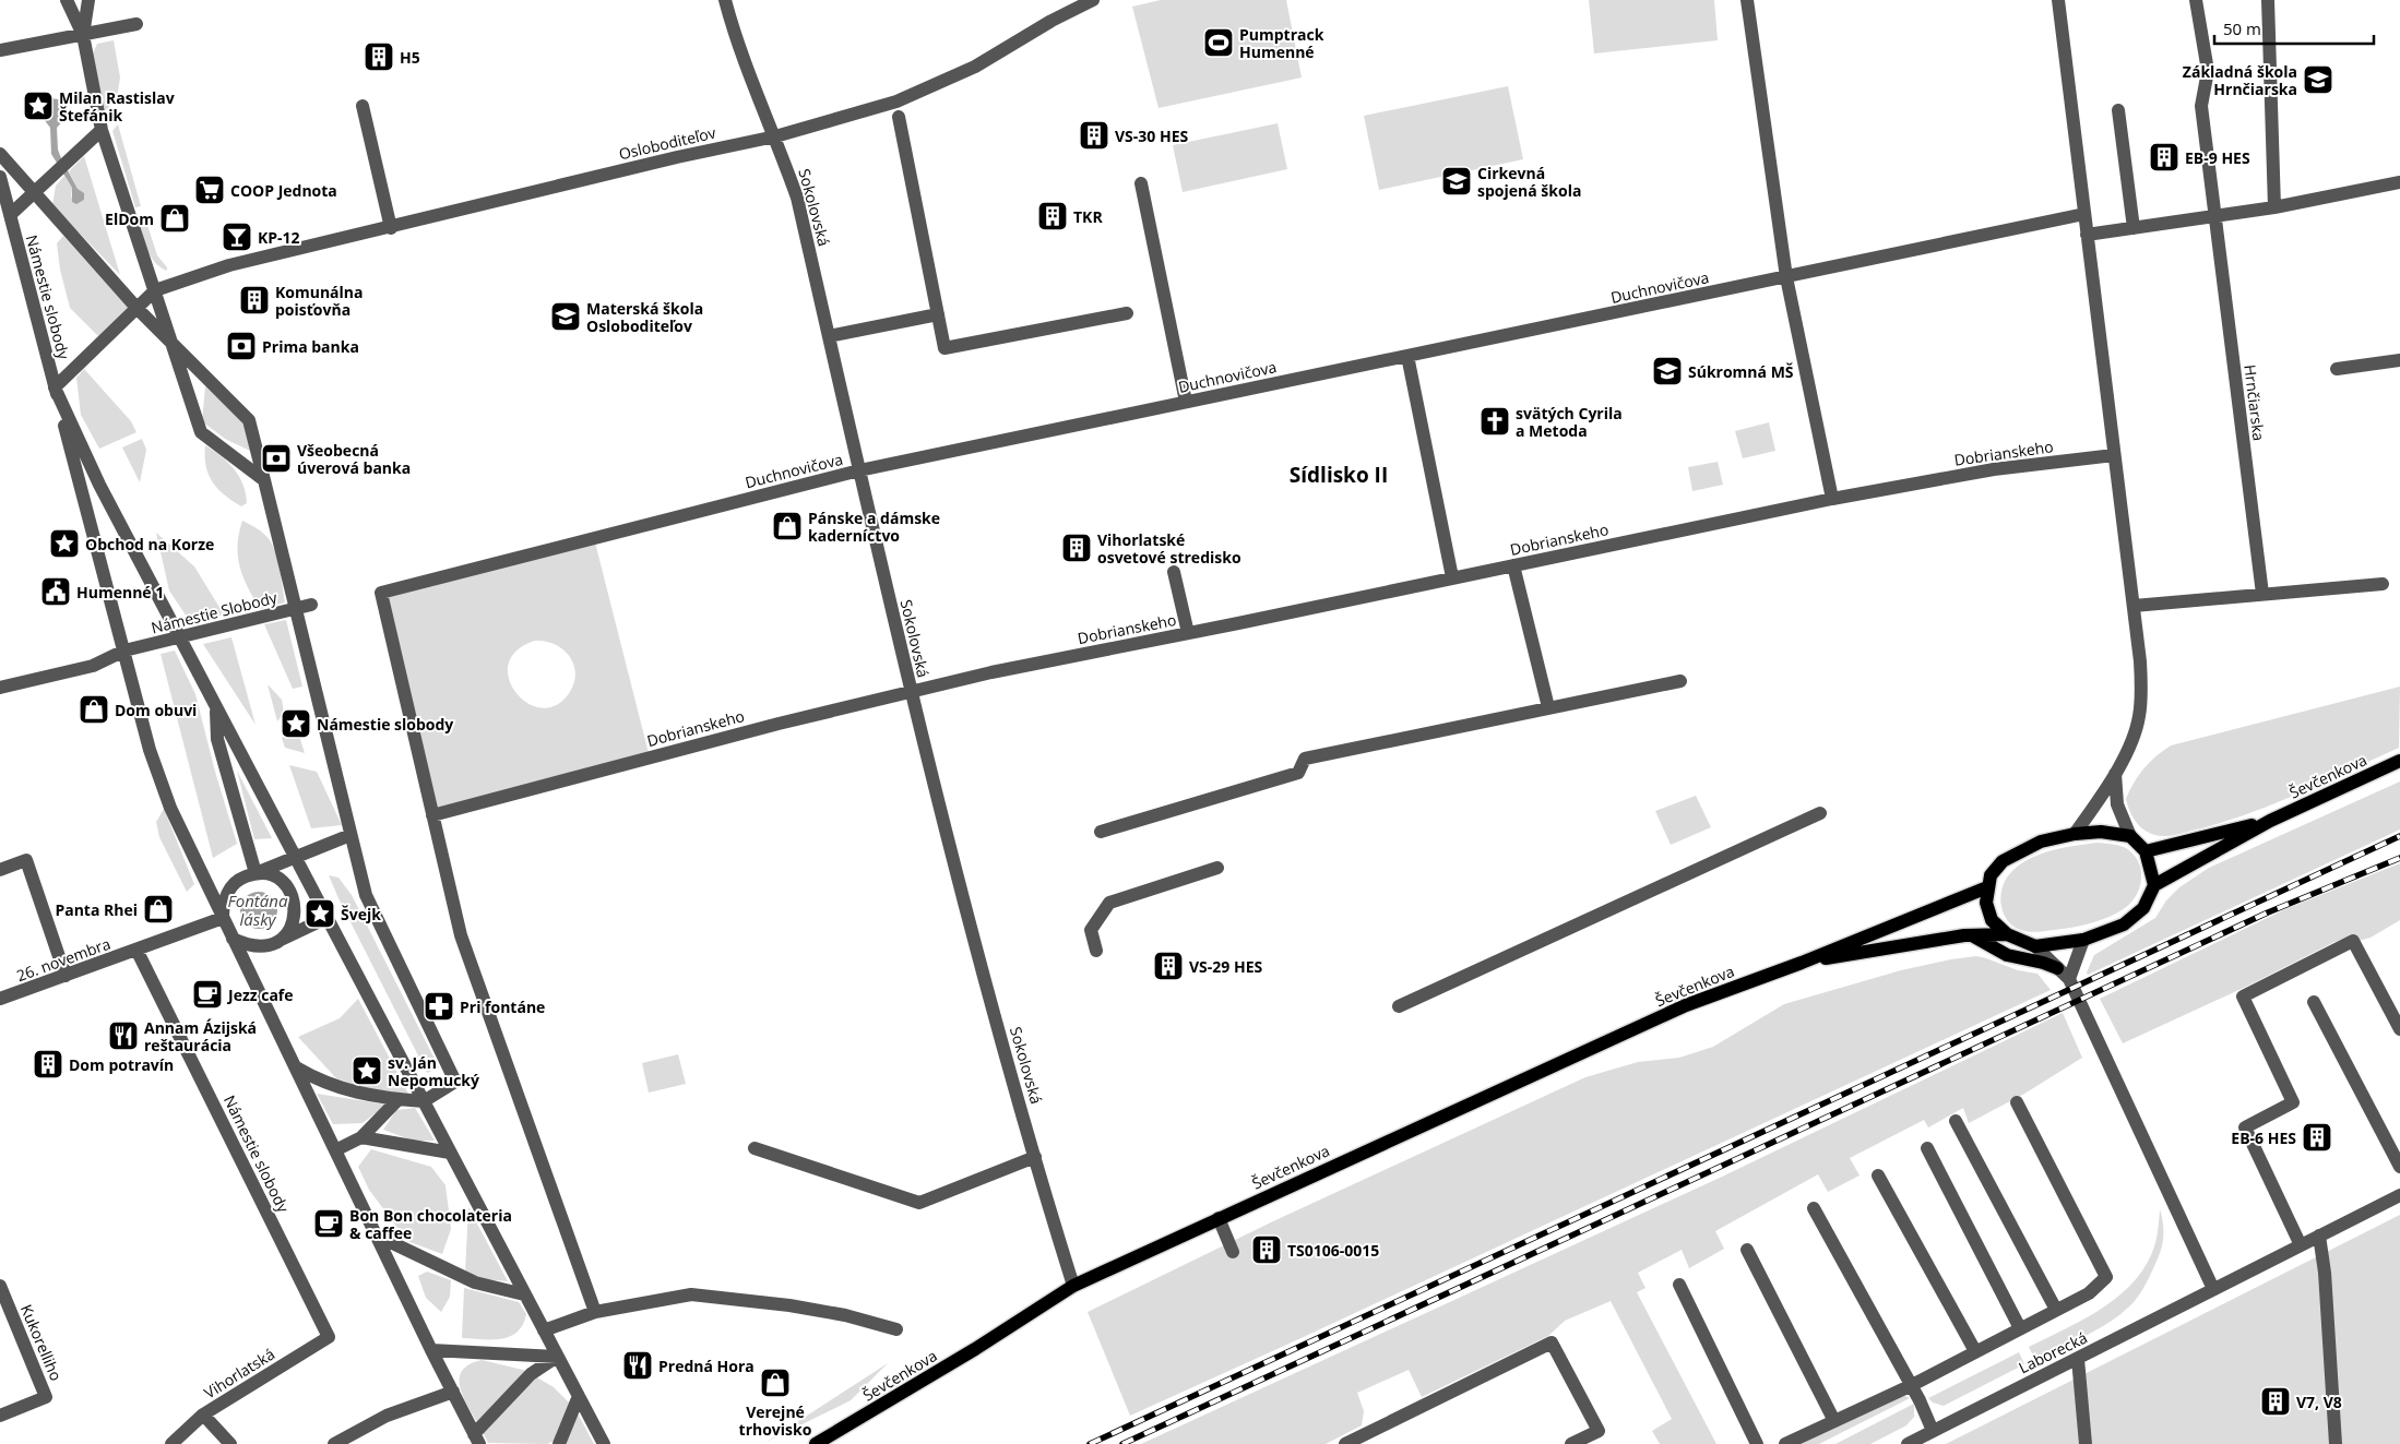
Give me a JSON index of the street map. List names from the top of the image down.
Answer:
{
  "streets": {
    "main road": ["Ševčenkova"],
    "street": [
      "Osloboditeľov",
      "Sokolovská",
      "Duchnovičova",
      "Námestie slobody",
      "Hrnčiarska",
      "Dobrianskeho",
      "Námestie Slobody",
      "26. novembra",
      "Kukorelliho",
      "Laborecká",
      "Vihorlatská"
    ]
  },
  "crossings": [
    ["Osloboditeľov", "Sokolovská"],
    ["Osloboditeľov", "Námestie slobody"],
    ["Sokolovská", "Duchnovičova"],
    ["Sokolovská", "Dobrianskeho"],
    ["Sokolovská", "Ševčenkova"],
    ["Duchnovičova", "Dobrianskeho"],
    ["Námestie slobody", "Námestie Slobody"],
    ["Námestie slobody", "26. novembra"],
    ["Námestie slobody", "Vihorlatská"]
  ],
  "districts": ["Sídlisko II"],
  "water": ["Fontána lásky"],
  "places": {
    "sports": ["Pumptrack Humenné"],
    "building": [
      "H5",
      "VS-30 HES",
      "EB-9 HES",
      "TKR",
      "Komunálna poisťovňa",
      "Vihorlatské osvetové stredisko",
      "VS-29 HES",
      "Dom potravín",
      "EB-6 HES",
      "TS0106-0015",
      "V7, V8"
    ],
    "school or university": [
      "Základná škola Hrnčiarska",
      "Cirkevná spojená škola",
      "Materská škola Osloboditeľov",
      "Súkromná MŠ"
    ],
    "place": [
      "Milan Rastislav Štefánik",
      "Obchod na Korze",
      "Námestie slobody",
      "Švejk",
      "sv. Ján Nepomucký"
    ],
    "supermarket": ["COOP Jednota"],
    "shop": [
      "ElDom",
      "Pánske a dámske kaderníctvo",
      "Dom obuvi",
      "Panta Rhei",
      "Verejné trhovisko"
    ],
    "bar": ["KP-12"],
    "bank": ["Prima banka", "Všeobecná úverová banka"],
    "church": ["svätých Cyrila a Metoda"],
    "public building": ["Humenné 1"],
    "cafe": ["Jezz cafe", "Bon Bon chocolateria & caffee"],
    "pharmacy": ["Pri fontáne"],
    "restaurant": ["Annam Ázijská reštaurácia", "Predná Hora"]
  },
  "scale_bar": "50 m"
}
